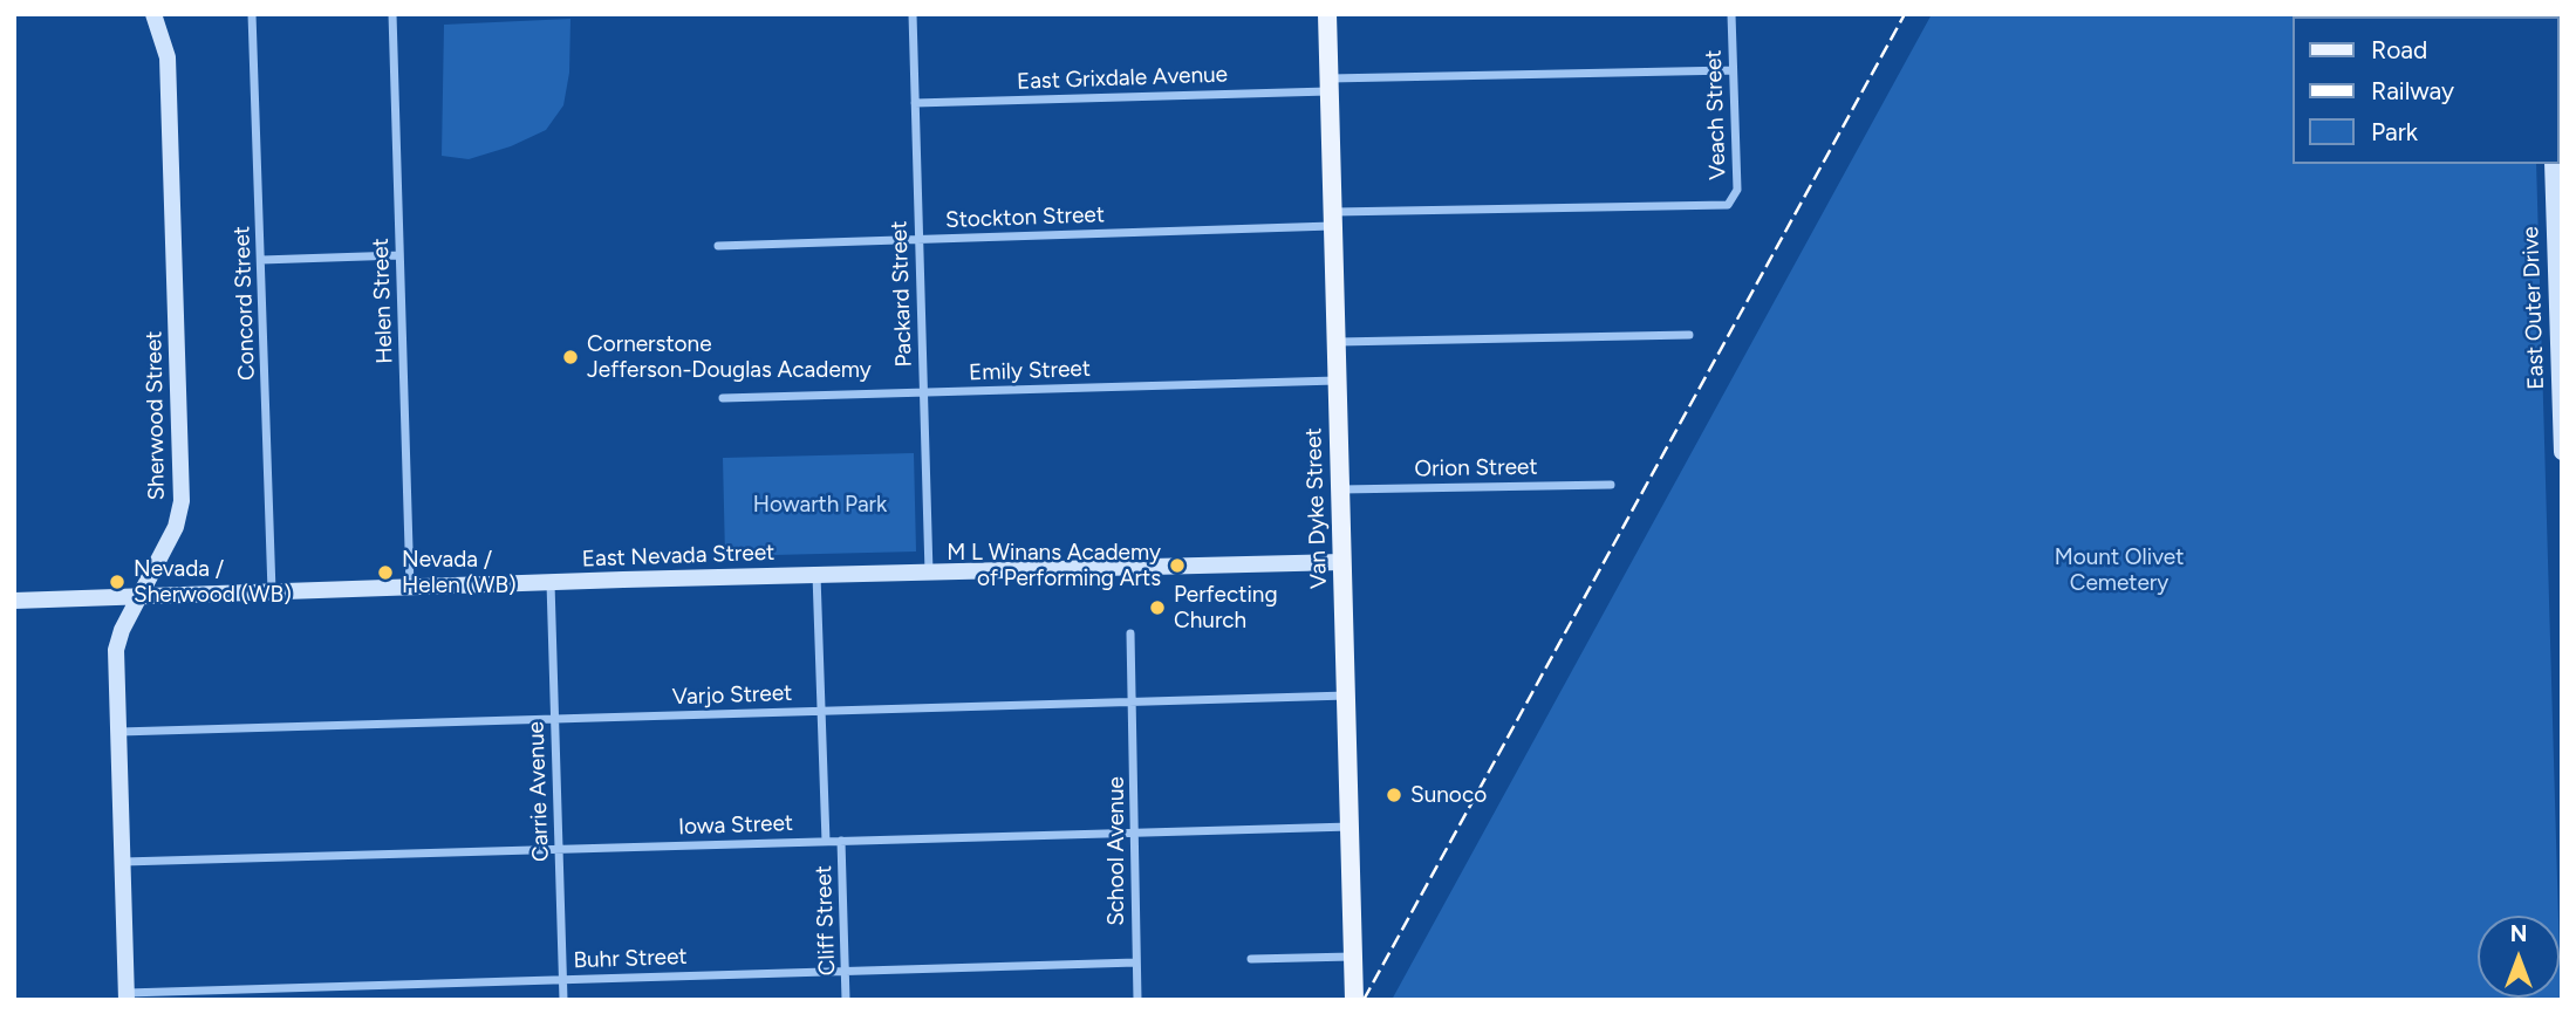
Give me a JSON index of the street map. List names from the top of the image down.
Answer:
{
  "streets": {
    "main road": ["Van Dyke Street"],
    "street": [
      "East Grixdale Avenue",
      "Veach Street",
      "Stockton Street",
      "Packard Street",
      "Helen Street",
      "Concord Street",
      "East Outer Drive",
      "Emily Street",
      "Sherwood Street",
      "Orion Street",
      "East Nevada Street",
      "Varjo Street",
      "Carrie Avenue",
      "Iowa Street",
      "School Avenue",
      "Cliff Street",
      "Buhr Street"
    ]
  },
  "crossings": [
    ["East Grixdale Avenue", "Veach Street"],
    ["East Grixdale Avenue", "Packard Street"],
    ["East Grixdale Avenue", "Van Dyke Street"],
    ["Veach Street", "Stockton Street"],
    ["Stockton Street", "Packard Street"],
    ["Stockton Street", "Van Dyke Street"],
    ["Packard Street", "Emily Street"],
    ["Packard Street", "East Nevada Street"],
    ["Helen Street", "East Nevada Street"],
    ["Concord Street", "East Nevada Street"],
    ["Emily Street", "Van Dyke Street"],
    ["Sherwood Street", "East Nevada Street"],
    ["Sherwood Street", "Varjo Street"],
    ["Sherwood Street", "Iowa Street"],
    ["Sherwood Street", "Buhr Street"],
    ["Orion Street", "Van Dyke Street"],
    ["Van Dyke Street", "East Nevada Street"],
    ["Van Dyke Street", "Varjo Street"],
    ["Van Dyke Street", "Iowa Street"],
    ["East Nevada Street", "Carrie Avenue"],
    ["East Nevada Street", "Cliff Street"],
    ["Varjo Street", "Carrie Avenue"],
    ["Varjo Street", "School Avenue"],
    ["Varjo Street", "Cliff Street"],
    ["Carrie Avenue", "Iowa Street"],
    ["Carrie Avenue", "Buhr Street"],
    ["Iowa Street", "School Avenue"],
    ["Iowa Street", "Cliff Street"],
    ["School Avenue", "Buhr Street"],
    ["Cliff Street", "Buhr Street"]
  ],
  "parks": ["Howarth Park", "Mount Olivet Cemetery"],
  "places": [
    "Cornerstone Jefferson-Douglas Academy",
    "M L Winans Academy of Performing Arts",
    "Nevada / Helen (WB)",
    "Nevada / Sherwood (WB)",
    "Perfecting Church",
    "Sunoco"
  ],
  "legend": ["Road", "Railway", "Park"],
  "north": "top"
}
